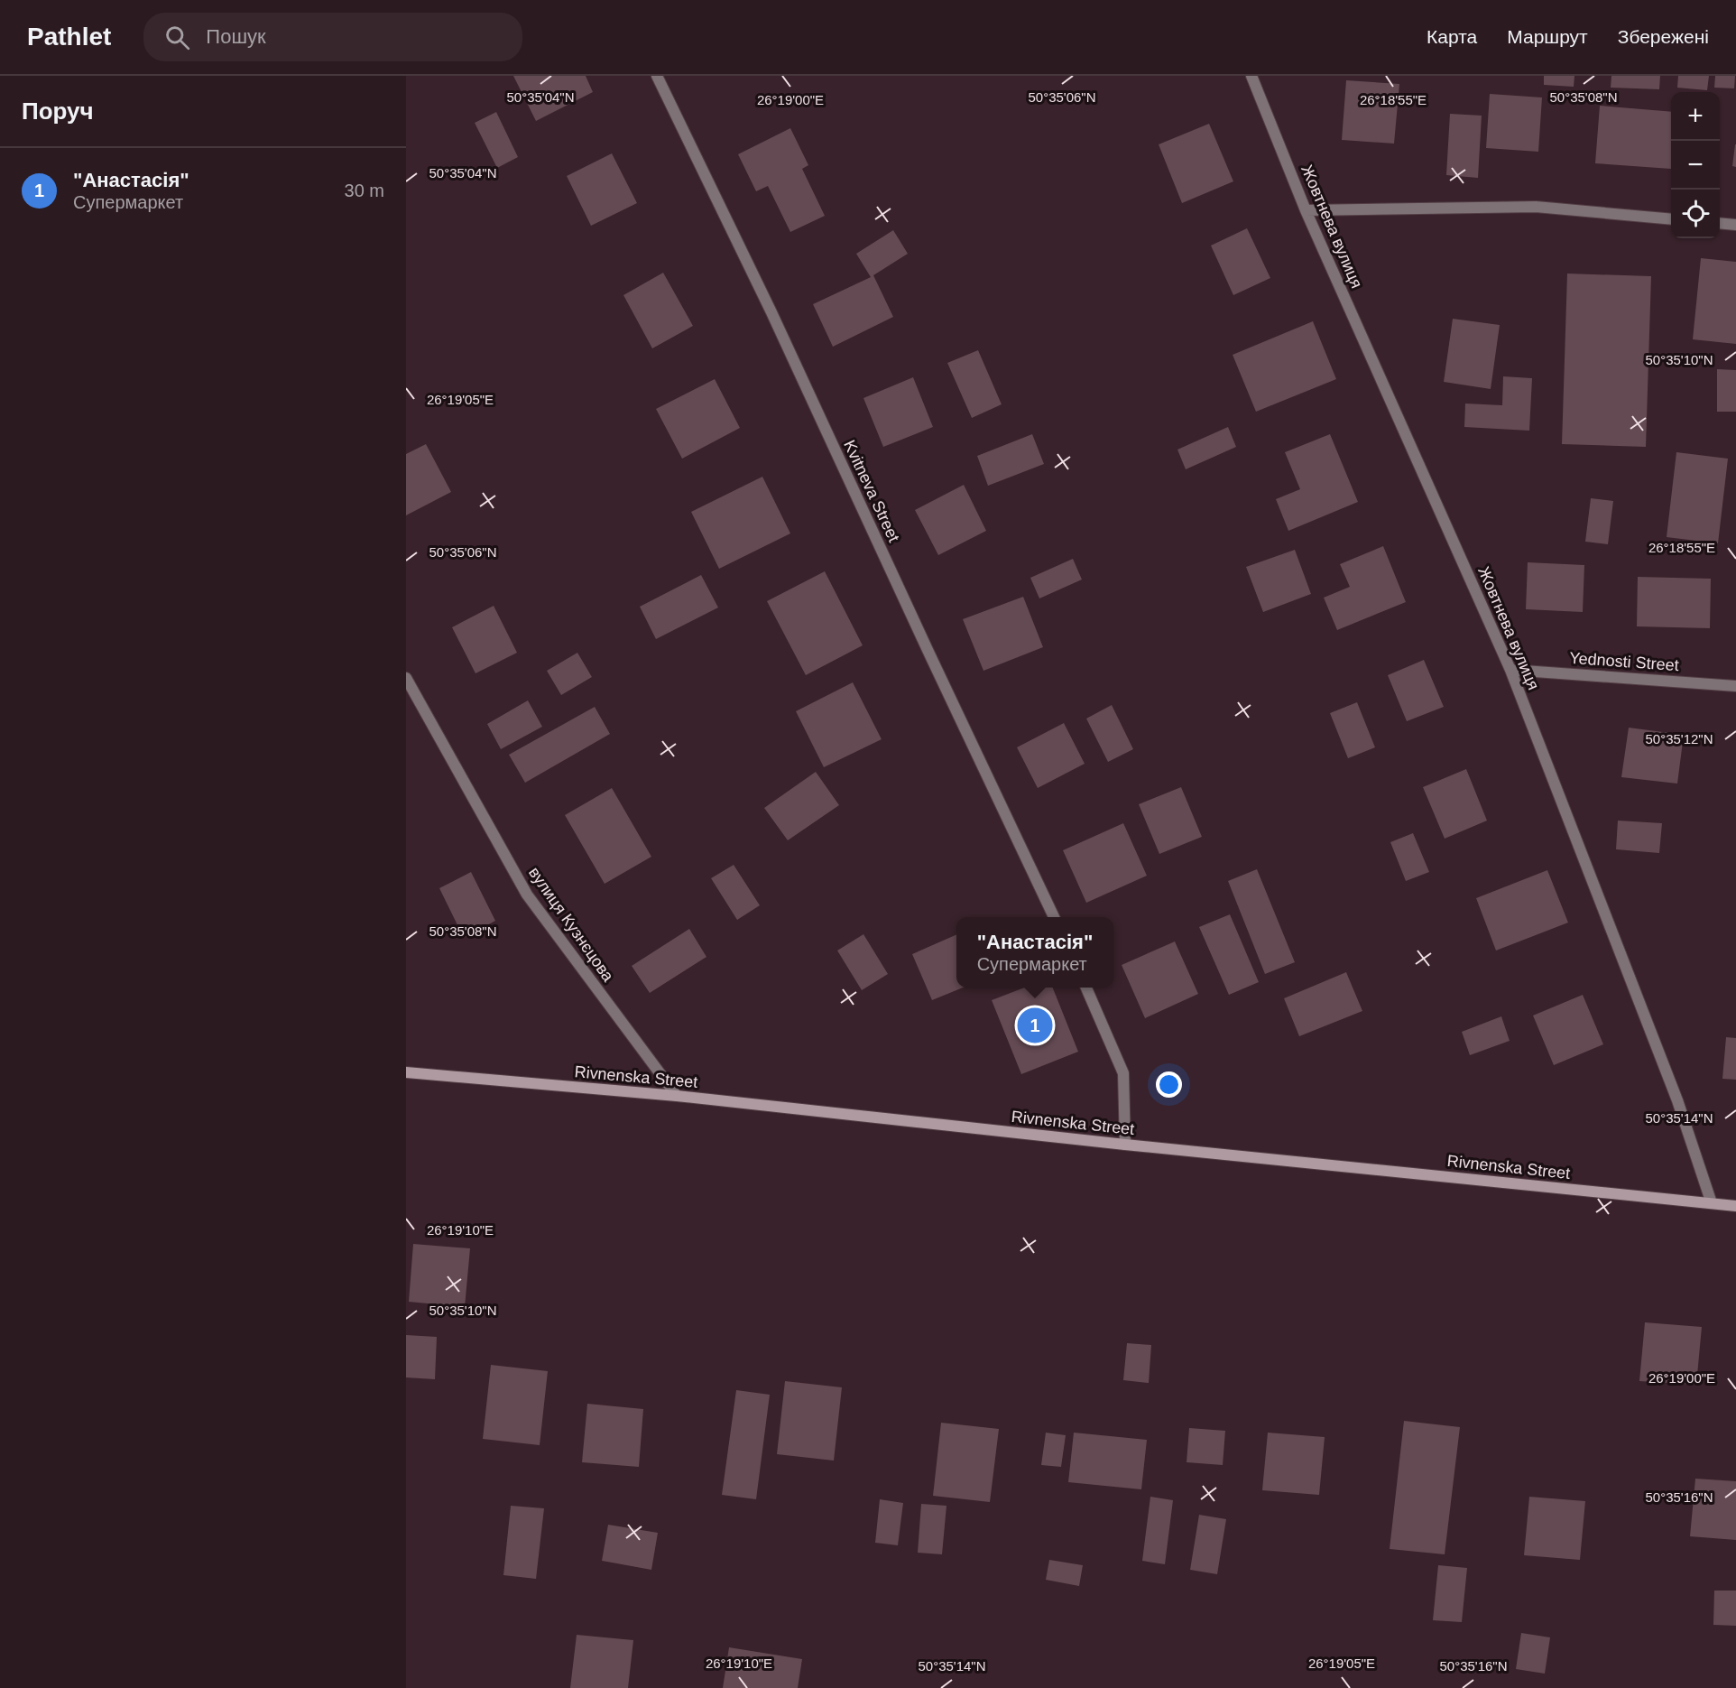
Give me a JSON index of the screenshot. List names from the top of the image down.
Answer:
{
  "streets": {
    "main road": ["Rivnenska Street"],
    "street": [
      "Жовтнева вулиця",
      "Kvitneva Street",
      "Yednosti Street",
      "вулиця Кузнєцова"
    ]
  },
  "crossings": [
    ["Жовтнева вулиця", "Yednosti Street"],
    ["Жовтнева вулиця", "Rivnenska Street"],
    ["вулиця Кузнєцова", "Rivnenska Street"]
  ],
  "page": {
    "header": "Pathlet",
    "search": "Пошук",
    "nav": ["Карта", "Маршрут", "Збережені"],
    "heading": "Поруч",
    "map_buttons": ["+", "−"],
    "list": [
      {
        "mark": "1",
        "name": "\"Анастасія\"",
        "note": "Супермаркет",
        "value": "30 m"
      }
    ],
    "popup": ["\"Анастасія\"", "Супермаркет"],
    "pins": "1"
  },
  "coordinates": [
    "50°35'04\"N",
    "50°35'06\"N",
    "50°35'08\"N",
    "26°19'00\"E",
    "26°18'55\"E",
    "50°35'10\"N",
    "26°19'05\"E",
    "50°35'12\"N",
    "50°35'14\"N",
    "26°19'10\"E",
    "50°35'16\"N"
  ]
}
